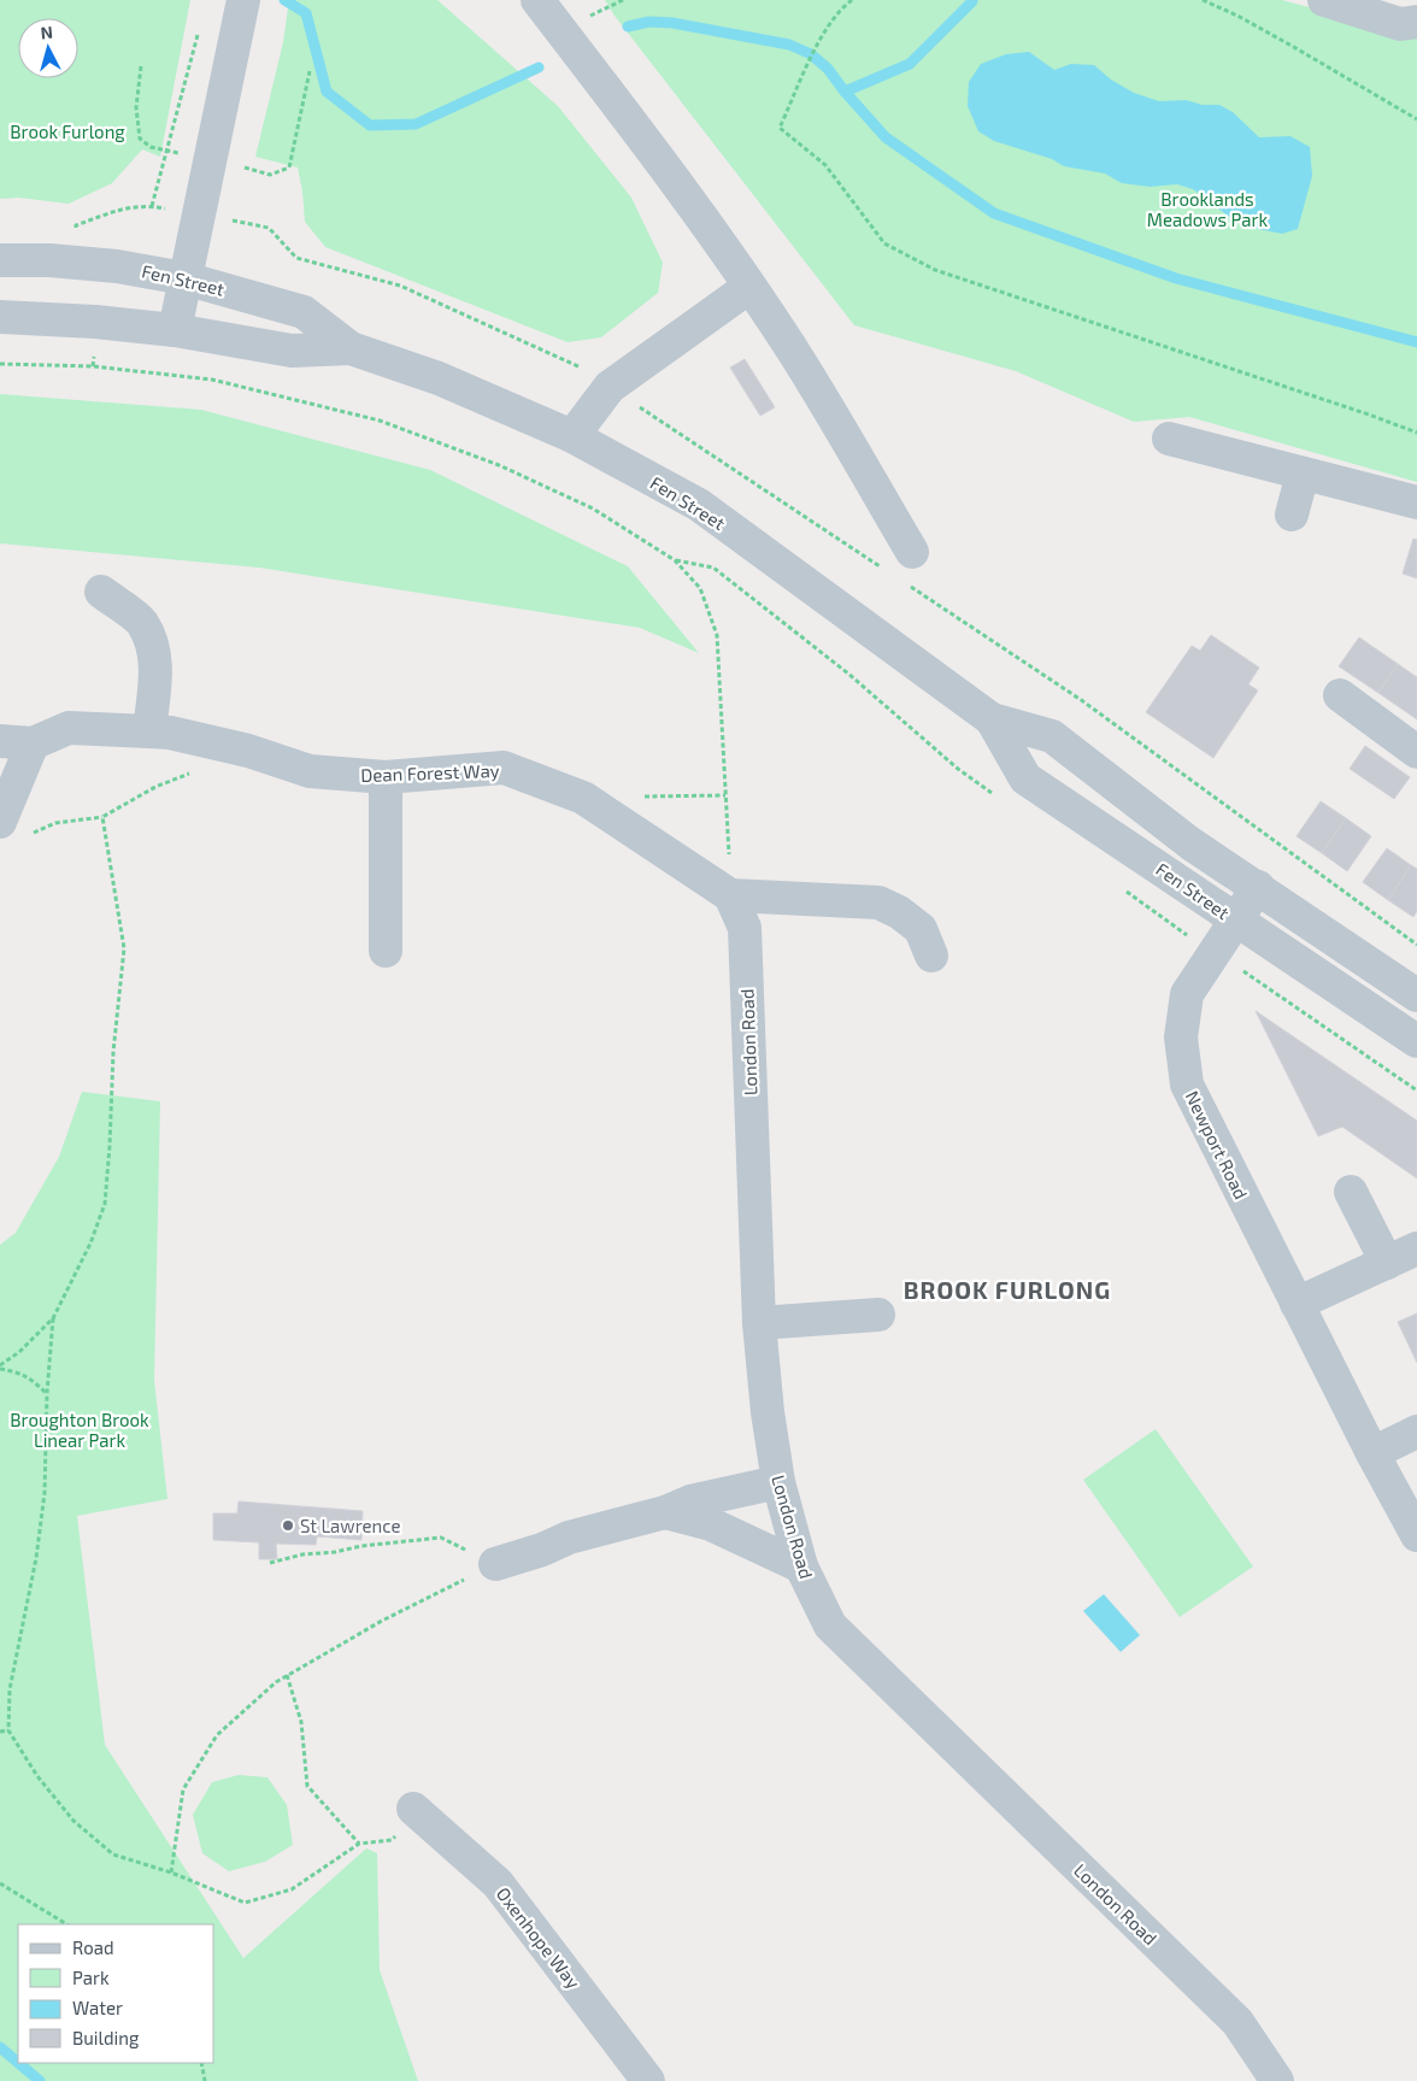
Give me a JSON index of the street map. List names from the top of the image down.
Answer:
{
  "streets": {
    "street": [
      "Fen Street",
      "Dean Forest Way",
      "London Road",
      "Newport Road",
      "Oxenhope Way"
    ]
  },
  "crossings": [
    ["Fen Street", "Newport Road"],
    ["Dean Forest Way", "London Road"]
  ],
  "districts": ["BROOK FURLONG"],
  "parks": ["Brook Furlong", "Brooklands Meadows Park", "Broughton Brook Linear Park"],
  "places": ["St Lawrence"],
  "legend": [
    "Road",
    "Park",
    "Water",
    "Building"
  ],
  "north": "top"
}
